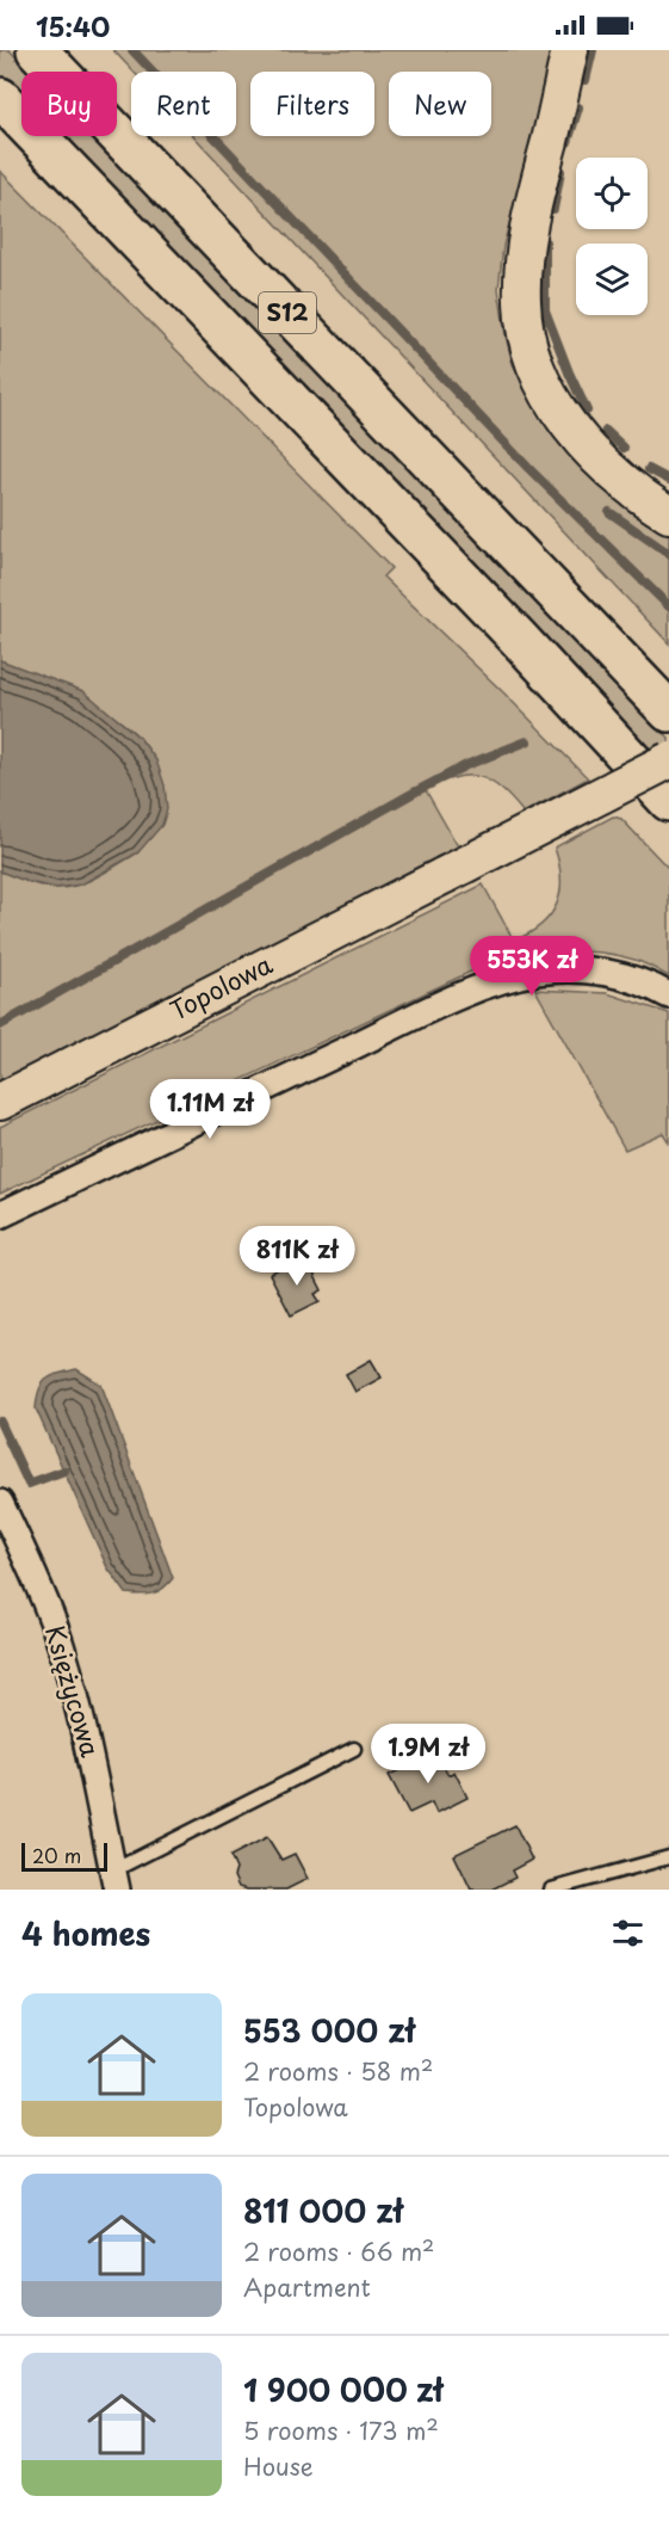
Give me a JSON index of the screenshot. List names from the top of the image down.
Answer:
{
  "streets": {
    "highway": ["S12"],
    "street": ["Topolowa", "Księżycowa"]
  },
  "scale_bar": "20 m",
  "page": {
    "status": "15:40",
    "chip": [
      "Buy",
      "Rent",
      "Filters",
      "New"
    ],
    "price": [
      "553K zł",
      "1.11M zł",
      "811K zł",
      "1.9M zł"
    ],
    "scale": "20 m",
    "heading": "4 homes",
    "list": [
      {
        "name": "553 000 zł",
        "note": "2 rooms · 58 m² · Topolowa"
      },
      {
        "name": "811 000 zł",
        "note": "2 rooms · 66 m² · Apartment"
      },
      {
        "name": "1 900 000 zł",
        "note": "5 rooms · 173 m² · House"
      }
    ]
  }
}
